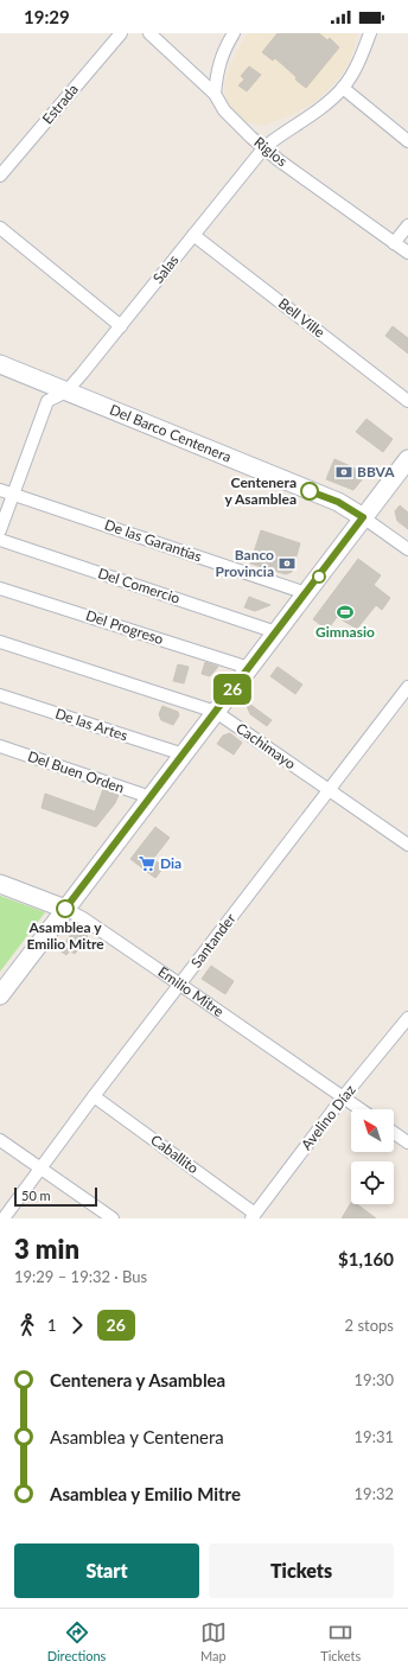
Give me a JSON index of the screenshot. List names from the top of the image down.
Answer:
{
  "streets": {
    "main road": ["Del Barco Centenera", "Emilio Mitre"],
    "street": [
      "Estrada",
      "Riglos",
      "Salas",
      "Bell Ville",
      "De las Garantías",
      "Del Comercio",
      "Del Progreso",
      "De las Artes",
      "Cachimayo",
      "Del Buen Orden",
      "Santander",
      "Avelino Díaz",
      "Caballito"
    ]
  },
  "crossings": [
    ["Riglos", "Salas"],
    ["Salas", "Bell Ville"],
    ["Salas", "Del Barco Centenera"],
    ["Salas", "De las Garantías"],
    ["Cachimayo", "Santander"],
    ["Santander", "Emilio Mitre"],
    ["Santander", "Caballito"],
    ["Emilio Mitre", "Avelino Díaz"],
    ["Avelino Díaz", "Caballito"]
  ],
  "places": {
    "bank": ["BBVA", "Banco Provincia"],
    "other": ["Centenera y Asamblea", "Asamblea y Emilio Mitre"],
    "sports": ["Gimnasio"],
    "supermarket": ["Dia"]
  },
  "lines": ["bus line 26"],
  "scale_bar": "50 m",
  "north": "top left",
  "page": {
    "status": "19:29",
    "on_map": "26",
    "scale": "50 m",
    "heading": ["3 min", "19:29 – 19:32 · Bus", "$1,160"],
    "legs": ["1", "26", "2 stops"],
    "list": [
      {
        "name": "Centenera y Asamblea",
        "value": "19:30"
      },
      {
        "name": "Asamblea y Centenera",
        "value": "19:31"
      },
      {
        "name": "Asamblea y Emilio Mitre",
        "value": "19:32"
      }
    ],
    "buttons": ["Start", "Tickets"],
    "tabs": ["Directions", "Map", "Tickets"]
  }
}
